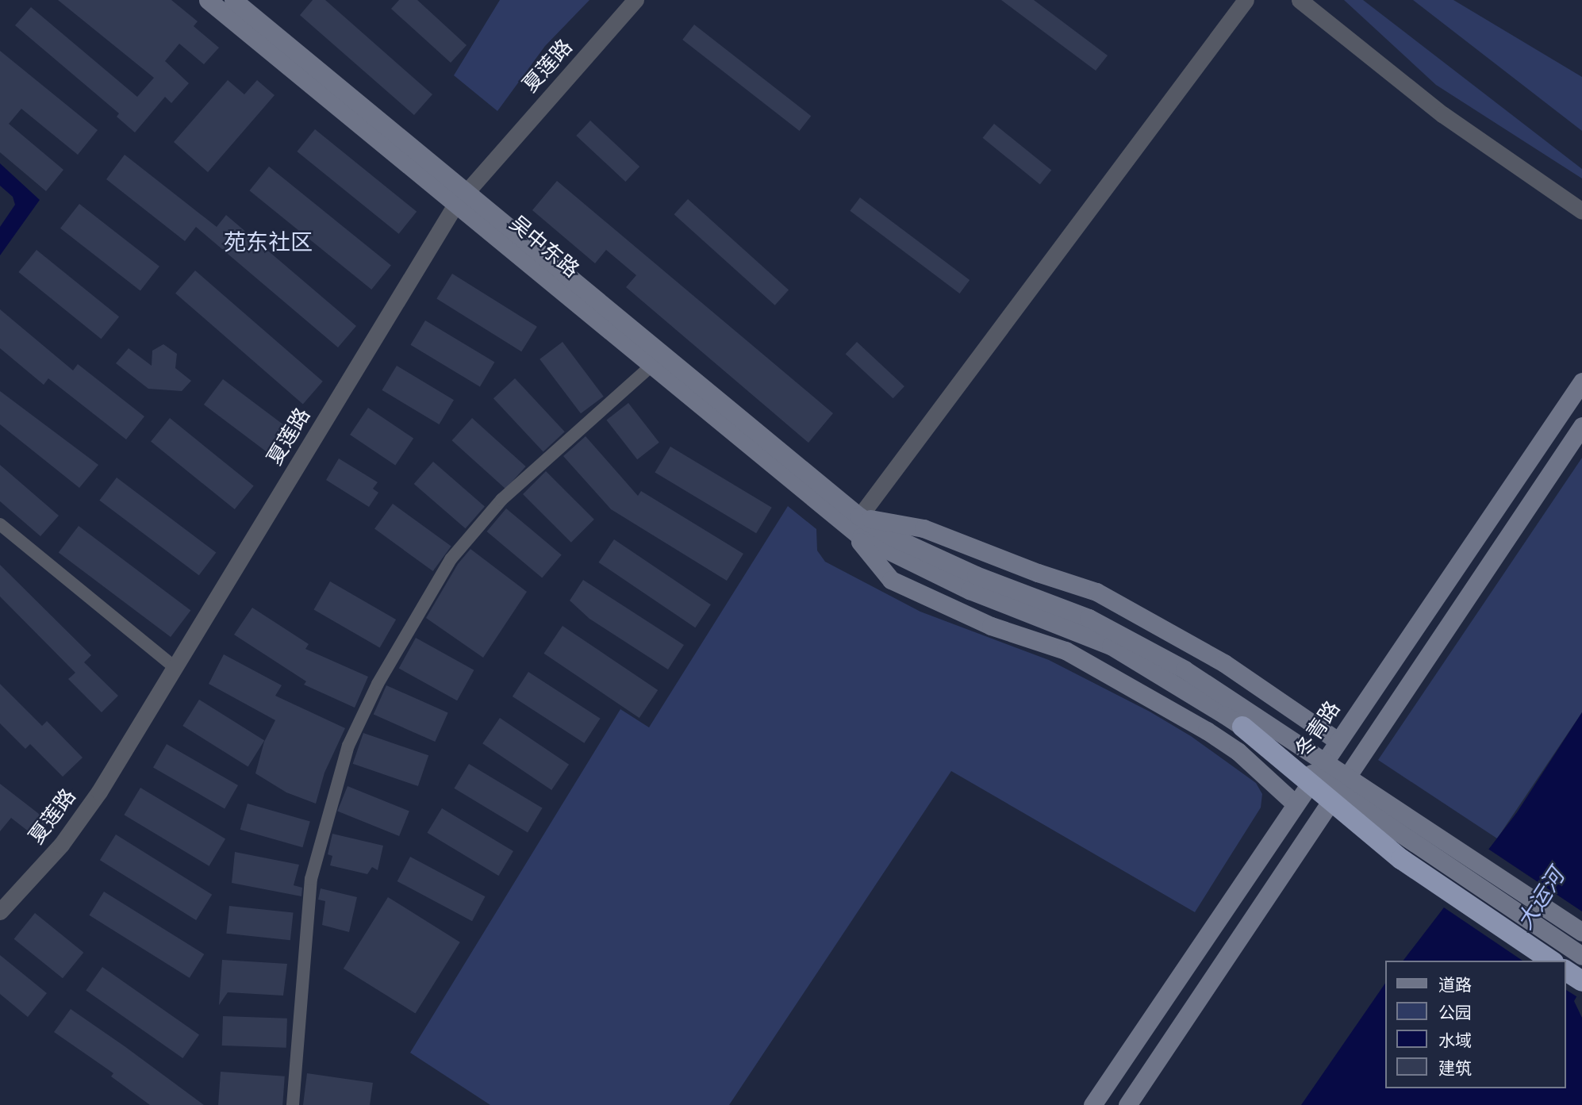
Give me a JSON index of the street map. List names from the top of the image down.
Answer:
{
  "streets": {
    "main road": ["吴中东路", "冬青路"],
    "street": ["夏莲路"]
  },
  "crossings": [
    ["夏莲路", "吴中东路"]
  ],
  "districts": ["苑东社区"],
  "water": ["大运河"],
  "legend": [
    "道路",
    "公园",
    "水域",
    "建筑"
  ]
}
